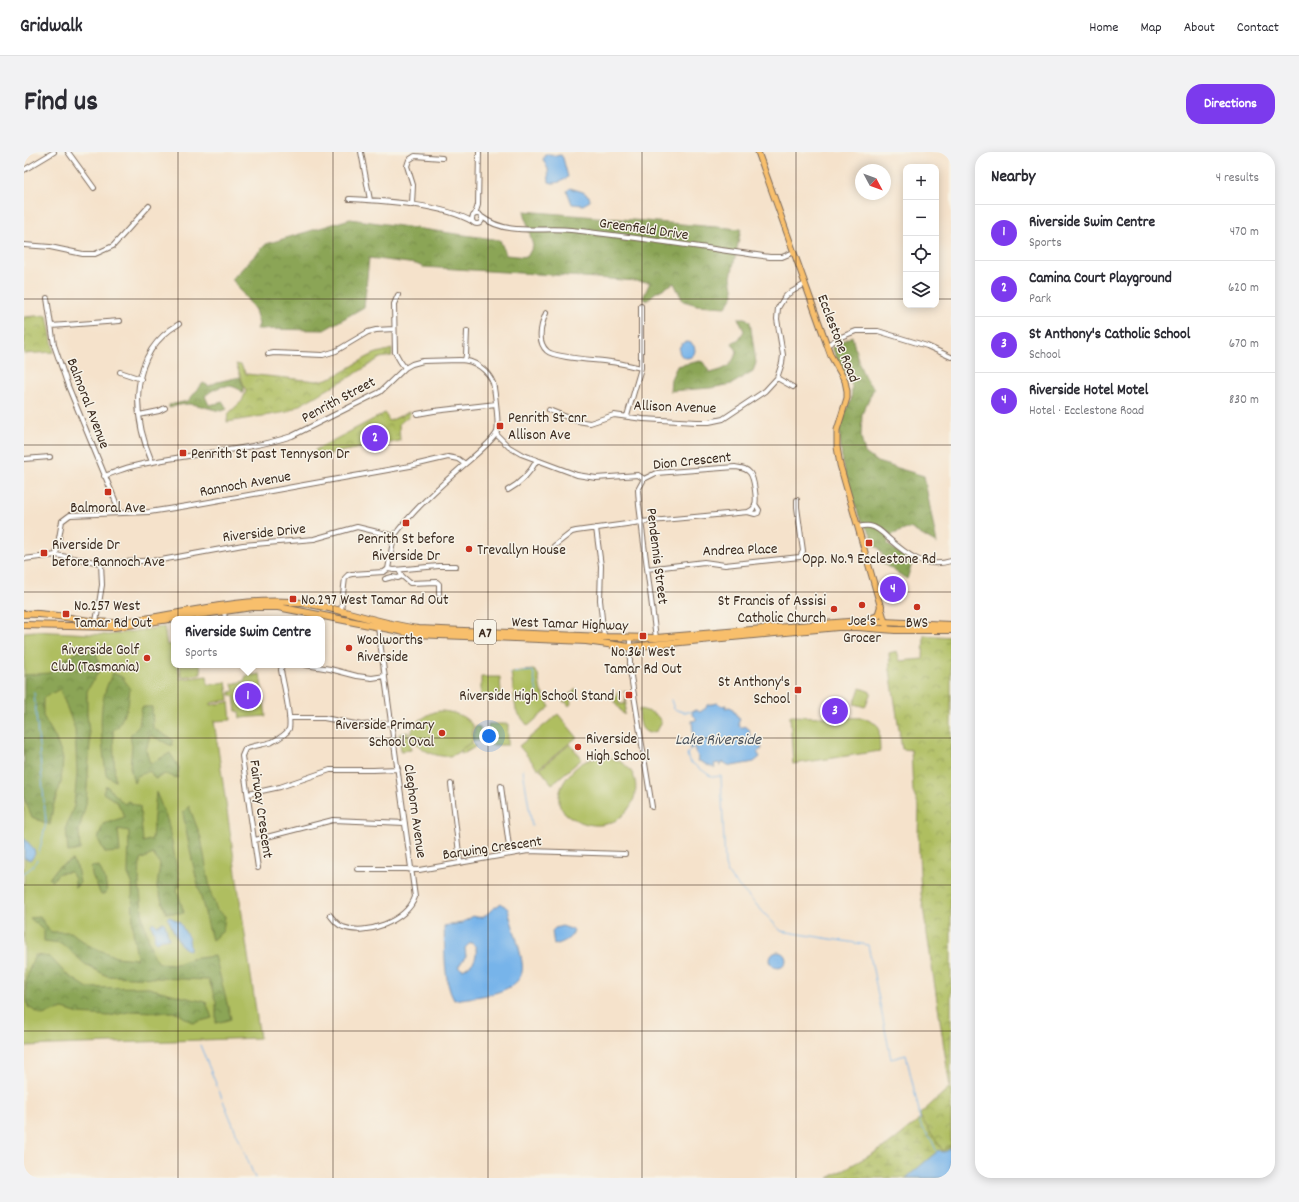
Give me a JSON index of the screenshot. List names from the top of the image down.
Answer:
{
  "streets": {
    "highway": ["West Tamar Highway", "A7"],
    "main road": ["Ecclestone Road"],
    "street": [
      "Greenfield Drive",
      "Penrith Street",
      "Balmoral Avenue",
      "Allison Avenue",
      "Dion Crescent",
      "Rannoch Avenue",
      "Riverside Drive",
      "Andrea Place",
      "Pendennis Street",
      "Fairway Crescent",
      "Cleghorn Avenue",
      "Barwing Crescent"
    ]
  },
  "crossings": [
    ["Greenfield Drive", "Ecclestone Road"],
    ["Ecclestone Road", "Allison Avenue"],
    ["Ecclestone Road", "West Tamar Highway"],
    ["Penrith Street", "Balmoral Avenue"],
    ["Balmoral Avenue", "Rannoch Avenue"],
    ["Dion Crescent", "Pendennis Street"],
    ["Rannoch Avenue", "Riverside Drive"],
    ["Andrea Place", "Pendennis Street"],
    ["Pendennis Street", "West Tamar Highway"],
    ["West Tamar Highway", "Cleghorn Avenue"],
    ["Cleghorn Avenue", "Barwing Crescent"]
  ],
  "water": ["Lake Riverside"],
  "places": {
    "transit": [
      "Penrith St cnr Allison Ave",
      "Penrith St past Tennyson Dr",
      "Balmoral Ave",
      "Penrith St before Riverside Dr",
      "Opp. No.9 Ecclestone Rd",
      "Riverside Dr before Rannoch Ave",
      "No.297 West Tamar Rd Out",
      "No.257 West Tamar Rd Out",
      "No.361 West Tamar Rd Out",
      "St Anthony's School",
      "Riverside High School Stand 1"
    ],
    "other": [
      "Trevallyn House",
      "Joe's Grocer",
      "BWS",
      "St Francis of Assisi Catholic Church",
      "Woolworths Riverside",
      "Riverside Golf Club (Tasmania)",
      "Riverside Primary School Oval",
      "Riverside High School"
    ]
  },
  "north": "bottom right",
  "page": {
    "header": "Gridwalk",
    "nav": [
      "Home",
      "Map",
      "About",
      "Contact"
    ],
    "title": "Find us",
    "buttons": "Directions",
    "heading": ["Nearby", "4 results"],
    "map_buttons": ["+", "−"],
    "list": [
      {
        "mark": "1",
        "name": "Riverside Swim Centre",
        "note": "Sports",
        "value": "470 m"
      },
      {
        "mark": "2",
        "name": "Camina Court Playground",
        "note": "Park",
        "value": "620 m"
      },
      {
        "mark": "3",
        "name": "St Anthony's Catholic School",
        "note": "School",
        "value": "670 m"
      },
      {
        "mark": "4",
        "name": "Riverside Hotel Motel",
        "note": "Hotel · Ecclestone Road",
        "value": "830 m"
      }
    ],
    "pins": [
      "2",
      "4",
      "1",
      "3"
    ],
    "popup": ["Riverside Swim Centre", "Sports"]
  }
}
